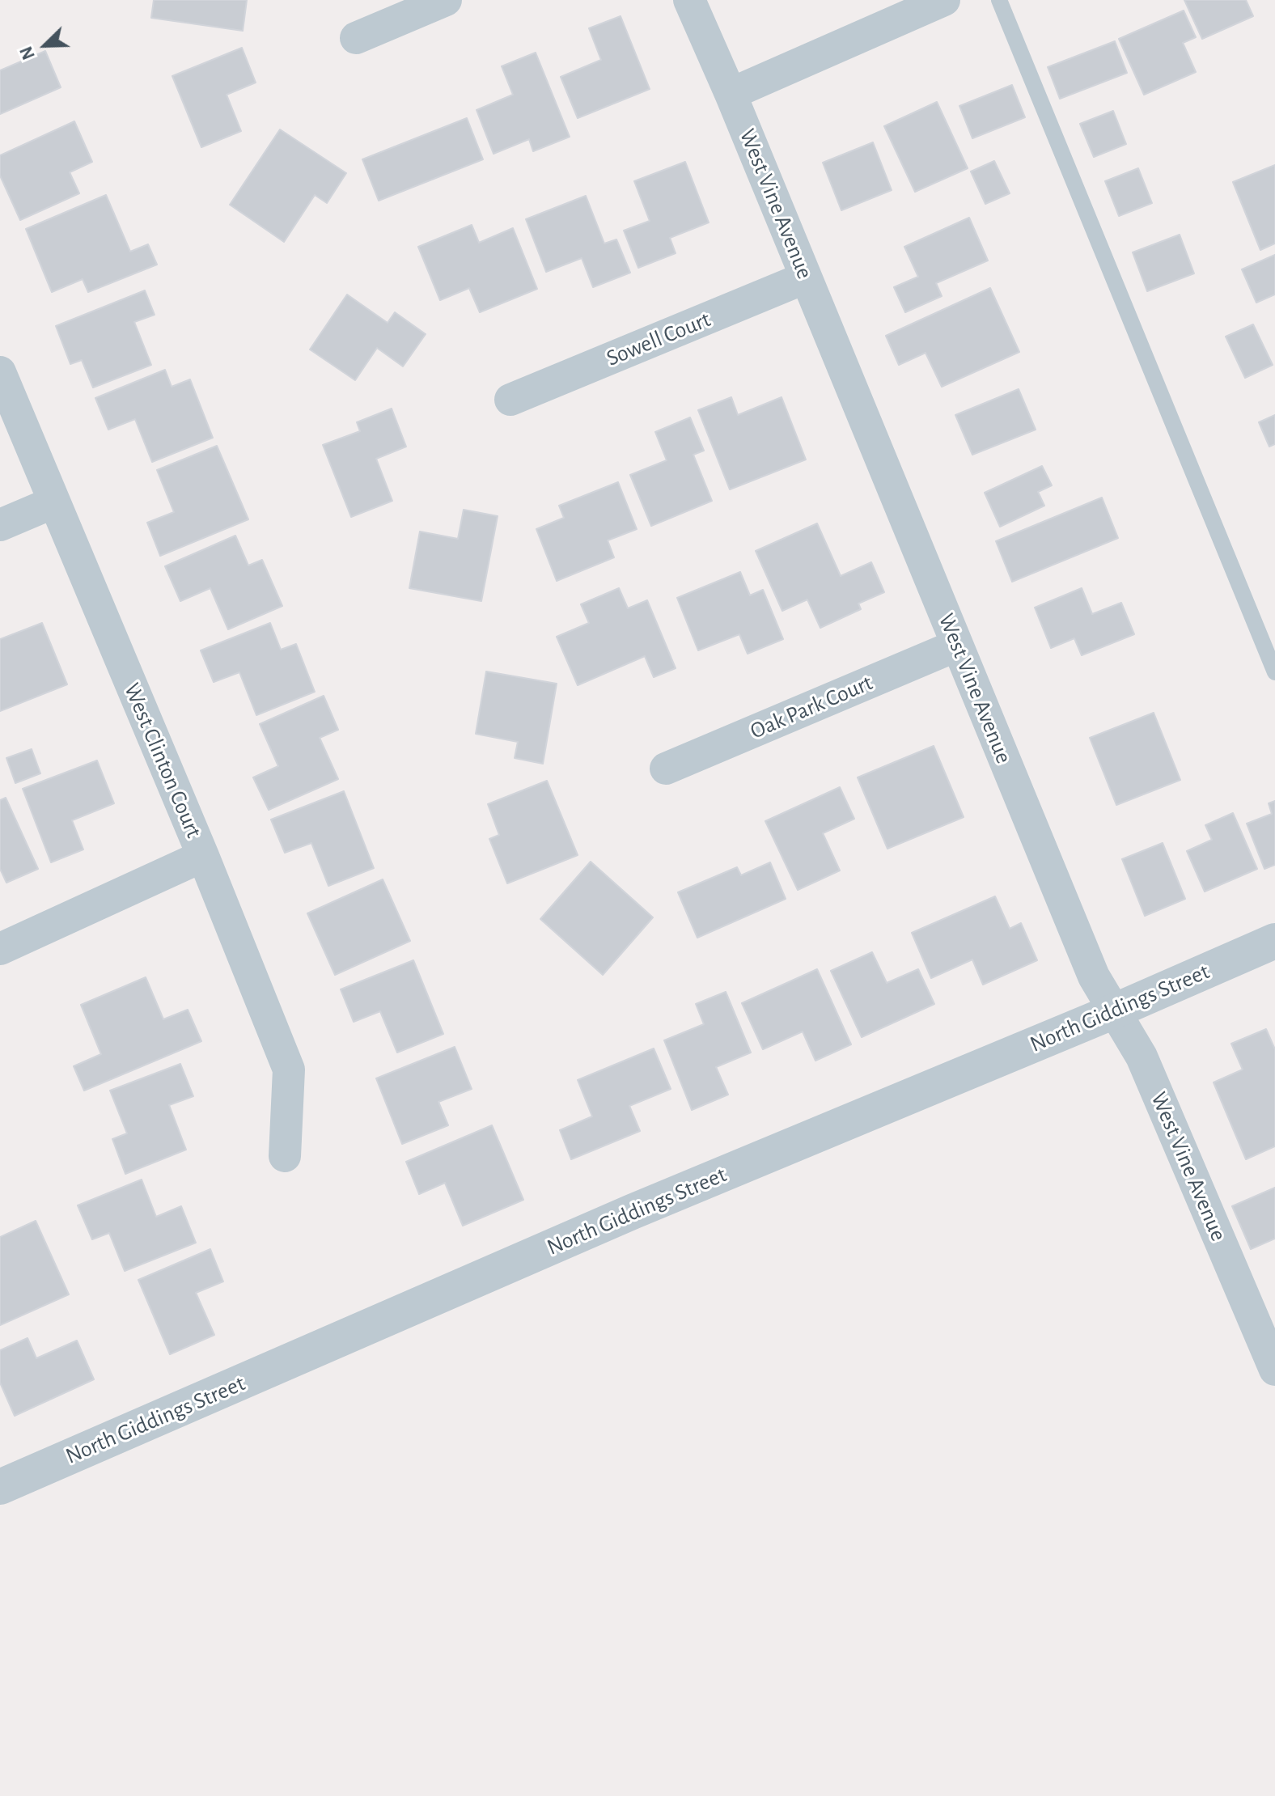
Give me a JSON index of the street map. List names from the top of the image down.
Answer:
{
  "streets": {
    "street": [
      "West Vine Avenue",
      "Sowell Court",
      "Oak Park Court",
      "West Clinton Court",
      "North Giddings Street"
    ]
  },
  "crossings": [
    ["West Vine Avenue", "Sowell Court"],
    ["West Vine Avenue", "Oak Park Court"],
    ["West Vine Avenue", "North Giddings Street"]
  ],
  "north": "bottom left"
}
